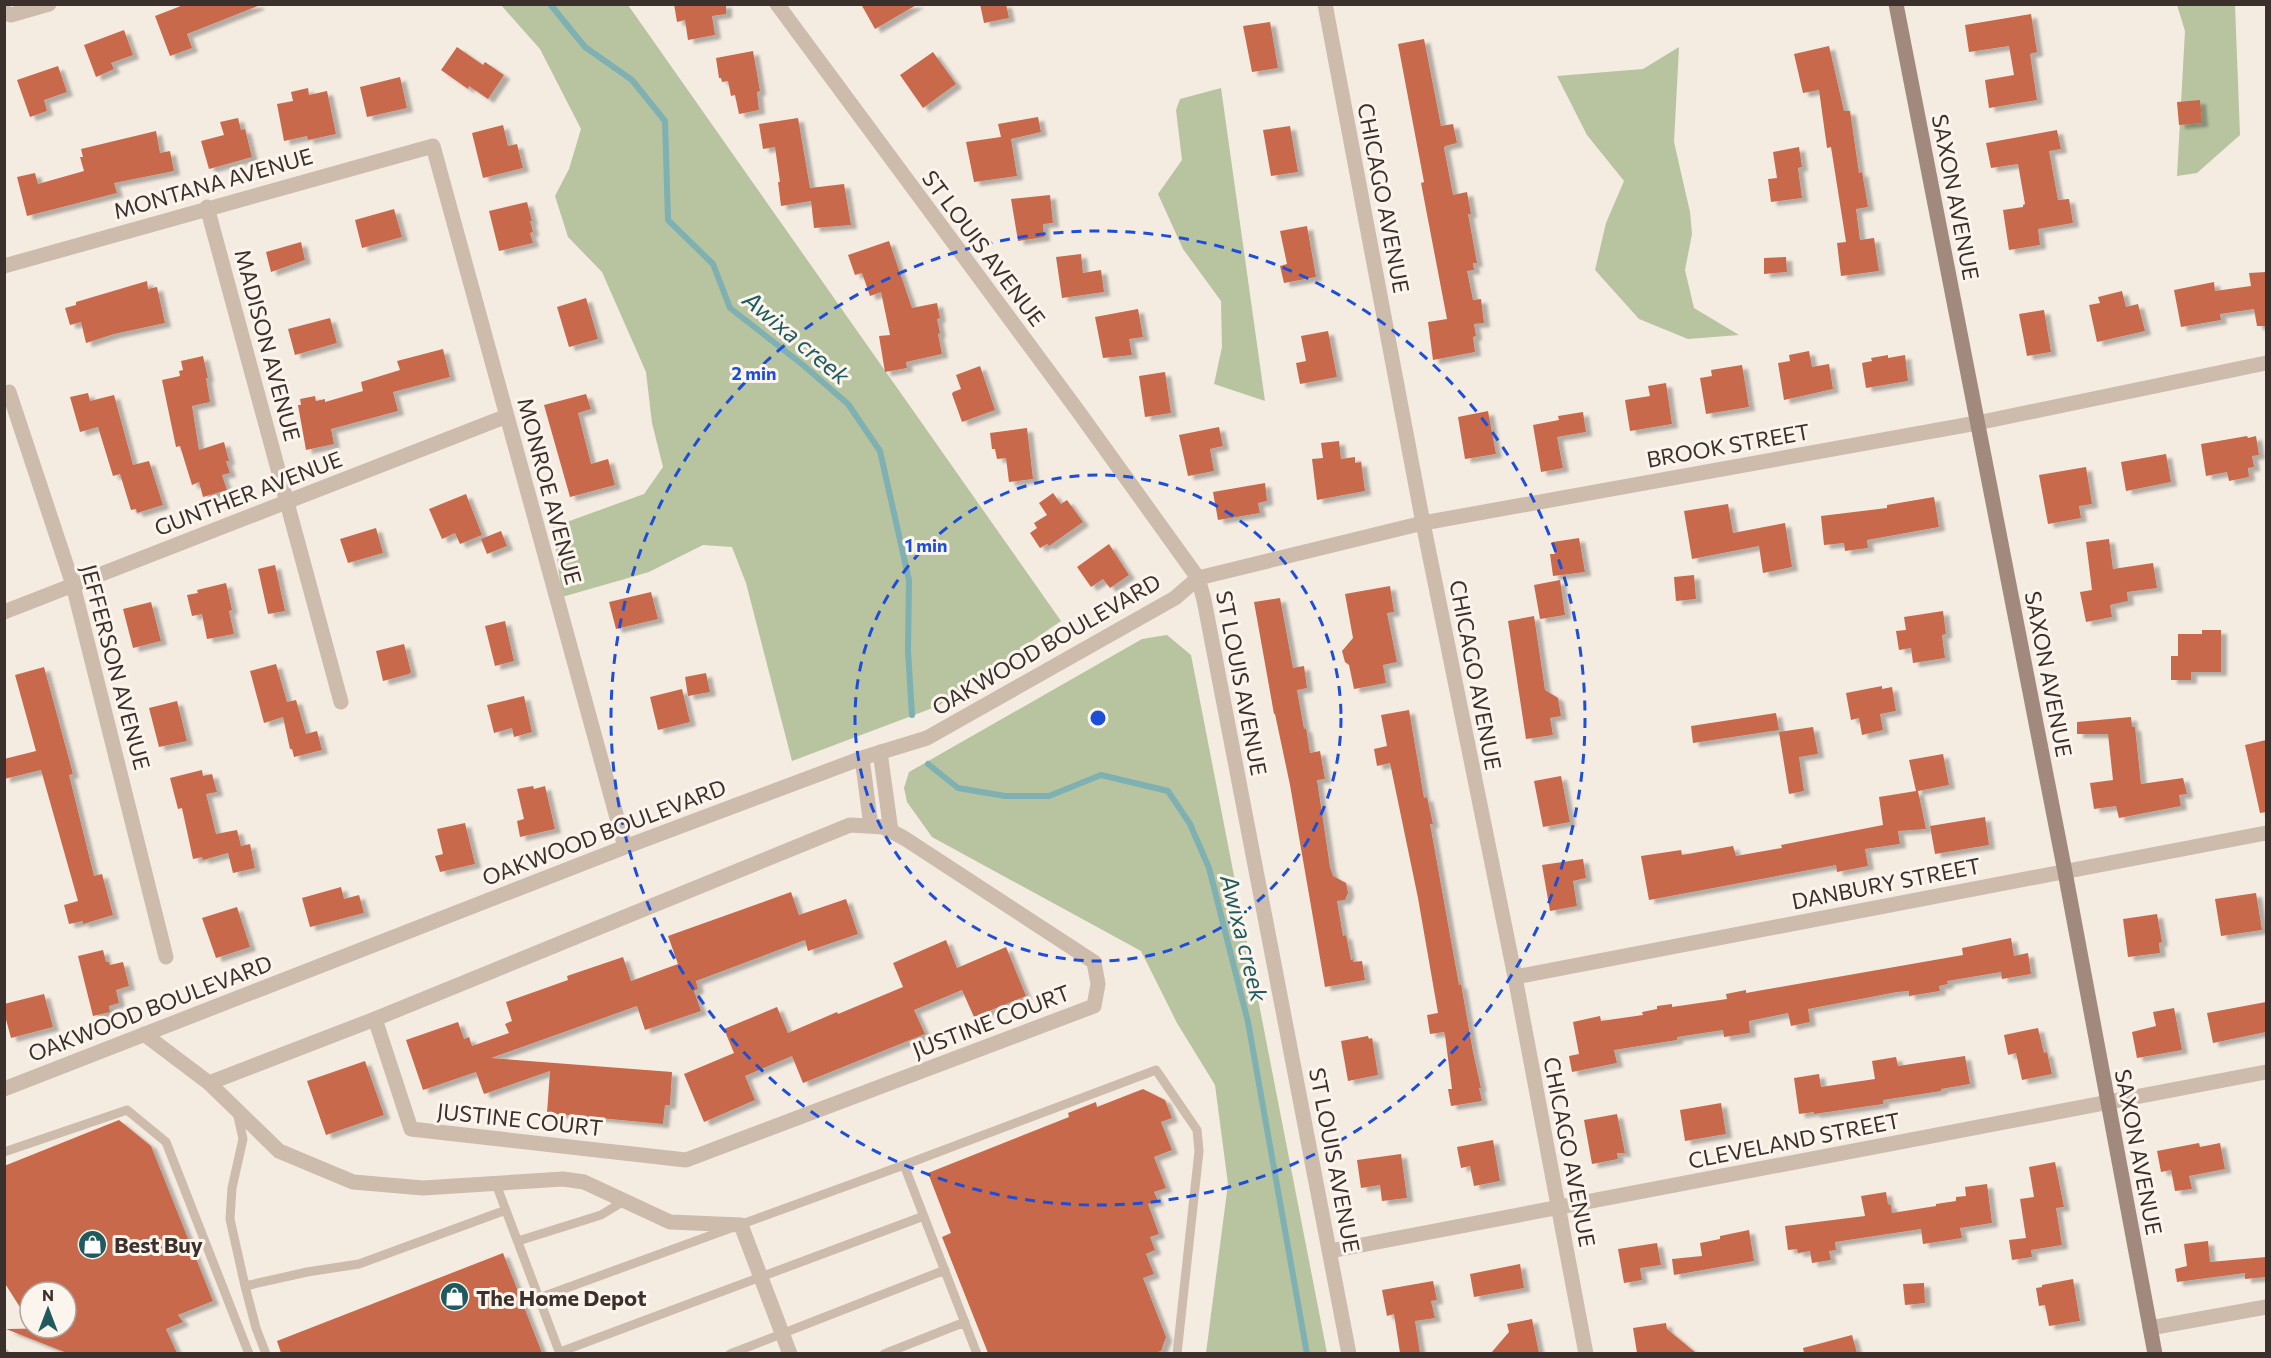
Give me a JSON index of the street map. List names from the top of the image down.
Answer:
{
  "streets": {
    "street": [
      "MONTANA AVENUE",
      "SAXON AVENUE",
      "CHICAGO AVENUE",
      "ST LOUIS AVENUE",
      "MADISON AVENUE",
      "BROOK STREET",
      "MONROE AVENUE",
      "GUNTHER AVENUE",
      "OAKWOOD BOULEVARD",
      "JEFFERSON AVENUE",
      "DANBURY STREET",
      "JUSTINE COURT",
      "CLEVELAND STREET"
    ]
  },
  "crossings": [
    ["MONTANA AVENUE", "MADISON AVENUE"],
    ["MONTANA AVENUE", "MONROE AVENUE"],
    ["SAXON AVENUE", "BROOK STREET"],
    ["SAXON AVENUE", "DANBURY STREET"],
    ["SAXON AVENUE", "CLEVELAND STREET"],
    ["CHICAGO AVENUE", "BROOK STREET"],
    ["CHICAGO AVENUE", "DANBURY STREET"],
    ["CHICAGO AVENUE", "CLEVELAND STREET"],
    ["ST LOUIS AVENUE", "BROOK STREET"],
    ["ST LOUIS AVENUE", "OAKWOOD BOULEVARD"],
    ["ST LOUIS AVENUE", "CLEVELAND STREET"],
    ["MADISON AVENUE", "GUNTHER AVENUE"],
    ["BROOK STREET", "OAKWOOD BOULEVARD"],
    ["MONROE AVENUE", "GUNTHER AVENUE"],
    ["MONROE AVENUE", "OAKWOOD BOULEVARD"],
    ["GUNTHER AVENUE", "JEFFERSON AVENUE"]
  ],
  "water": ["Awixa creek"],
  "places": {
    "shop": ["Best Buy", "The Home Depot"]
  },
  "north": "top",
  "rings": ["2 min", "1 min"]
}
